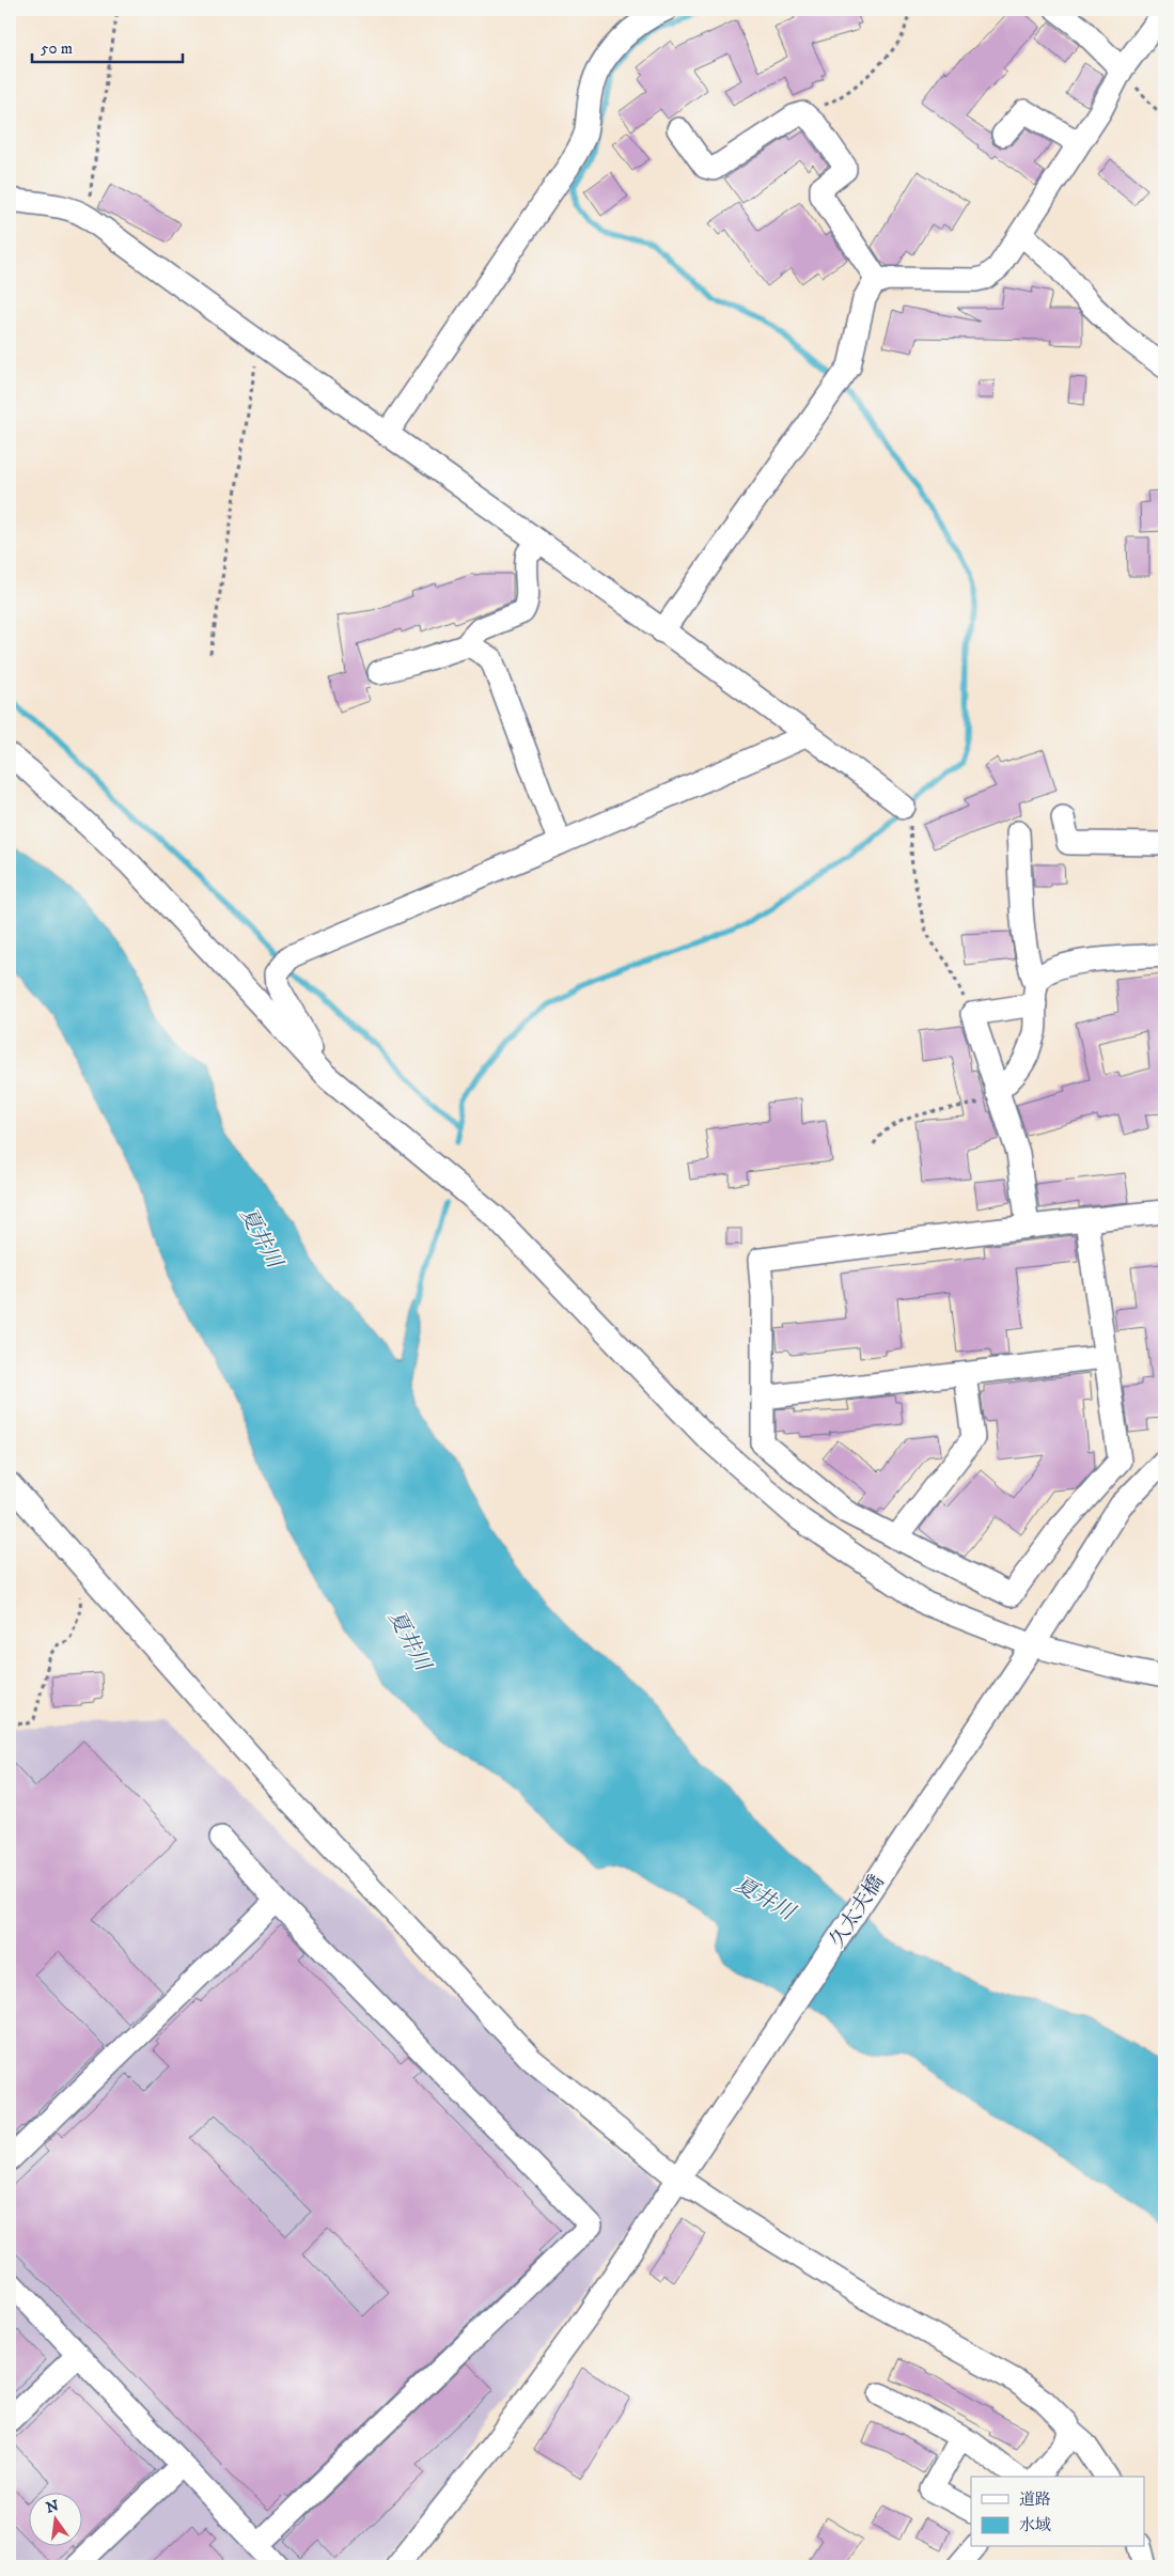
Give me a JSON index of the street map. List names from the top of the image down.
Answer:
{
  "streets": {
    "street": ["久太夫橋"]
  },
  "water": ["夏井川"],
  "legend": ["道路", "水域"],
  "scale_bar": "50 m",
  "north": "top"
}
